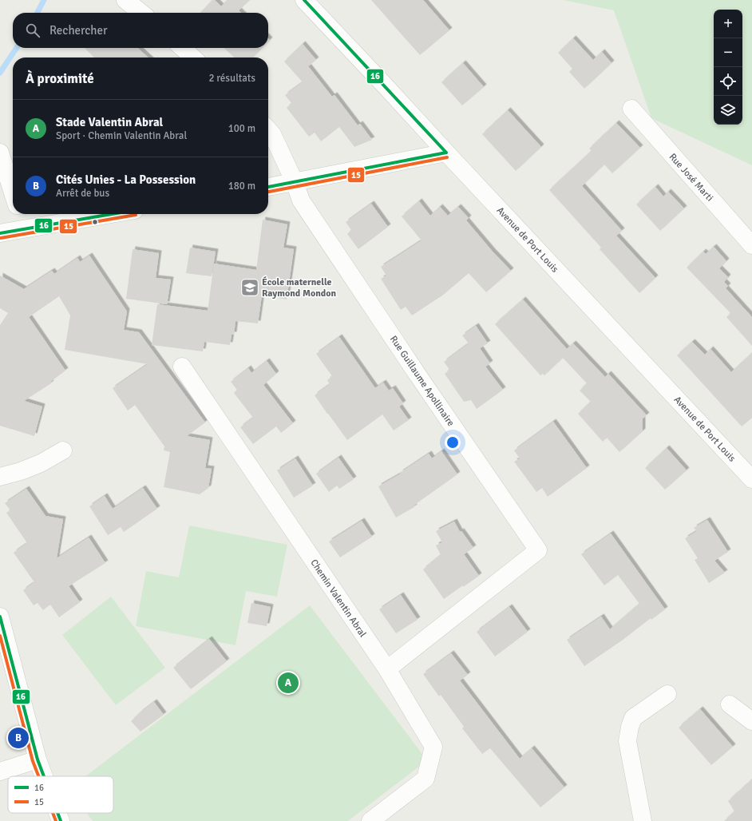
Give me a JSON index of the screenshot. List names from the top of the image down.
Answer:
{
  "streets": {
    "street": [
      "Rue José Marti",
      "Avenue de Port Louis",
      "Rue Guillaume Apollinaire",
      "Chemin Valentin Abral"
    ]
  },
  "crossings": [
    ["Rue Guillaume Apollinaire", "Chemin Valentin Abral"]
  ],
  "places": {
    "school or university": ["École maternelle Raymond Mondon"]
  },
  "lines": ["transit line 16", "transit line 15"],
  "legend": ["16", "15"],
  "page": {
    "map_buttons": ["+", "−"],
    "search": "Rechercher",
    "heading": ["À proximité", "2 résultats"],
    "list": [
      {
        "mark": "A",
        "name": "Stade Valentin Abral",
        "note": "Sport · Chemin Valentin Abral",
        "value": "100 m"
      },
      {
        "mark": "B",
        "name": "Cités Unies - La Possession",
        "note": "Arrêt de bus",
        "value": "180 m"
      }
    ],
    "pins": ["A", "B"]
  }
}
